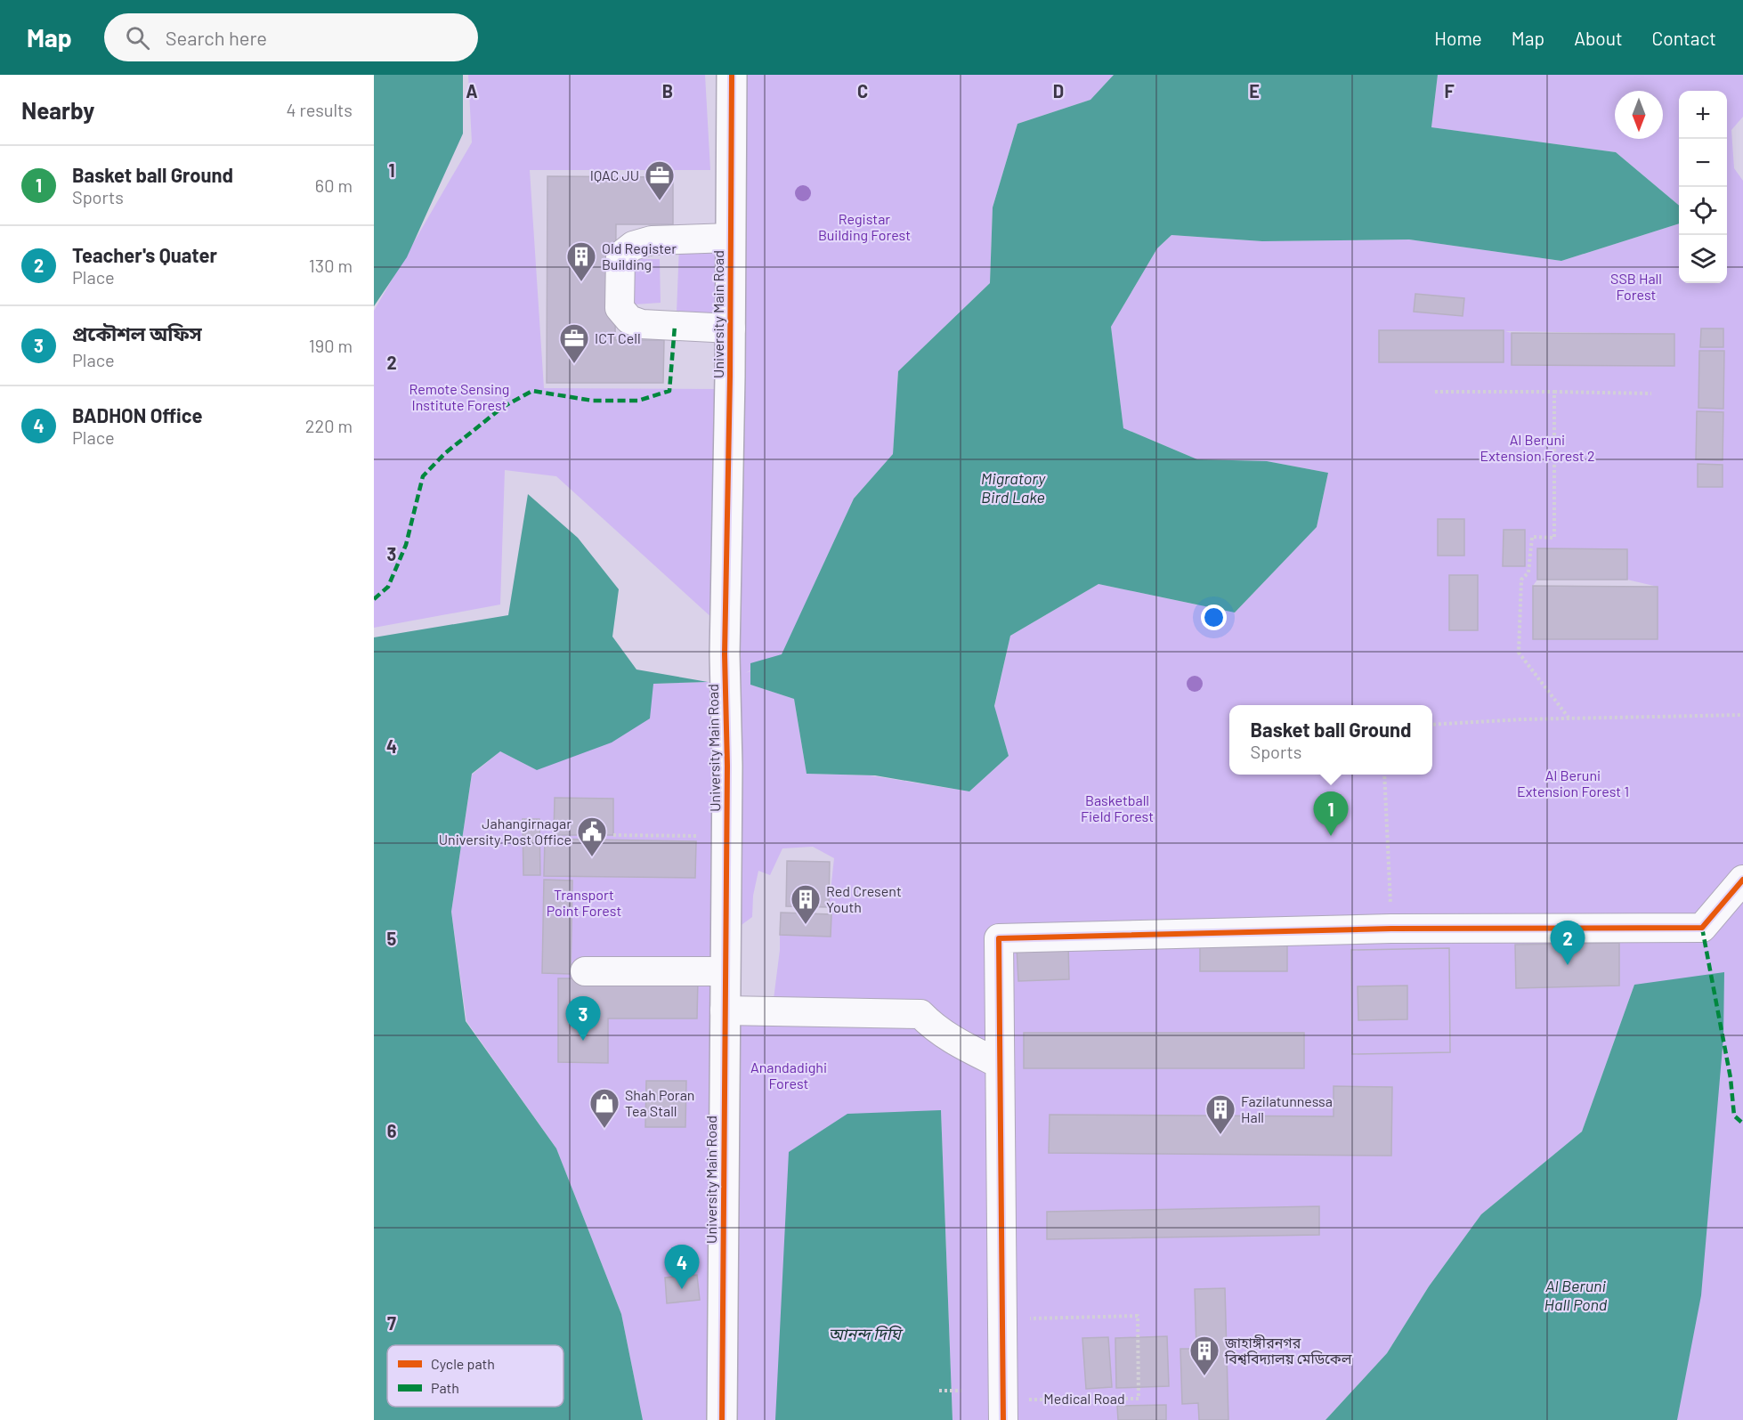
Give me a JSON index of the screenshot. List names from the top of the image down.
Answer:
{
  "streets": {
    "street": ["University Main Road"],
    "path": ["Medical Road"]
  },
  "water": ["Migratory Bird Lake", "Al Beruni Hall Pond", "আনন্দ দিঘি"],
  "parks": [
    "Registar Building Forest",
    "SSB Hall Forest",
    "Remote Sensing Institute Forest",
    "Al Beruni Extension Forest 2",
    "Al Beruni Extension Forest 1",
    "Basketball Field Forest",
    "Transport Point Forest",
    "Anandadighi Forest"
  ],
  "places": {
    "office": ["IQAC JU", "ICT Cell"],
    "building": [
      "Old Register Building",
      "Red Cresent Youth",
      "Fazilatunnessa Hall",
      "জাহাঙ্গীরনগর বিশ্ববিদ্যালয় মেডিকেল"
    ],
    "public building": ["Jahangirnagar University Post Office"],
    "shop": ["Shah Poran Tea Stall"]
  },
  "legend": ["Cycle path", "Path"],
  "north": "bottom",
  "page": {
    "header": "Map",
    "search": "Search here",
    "nav": [
      "Home",
      "Map",
      "About",
      "Contact"
    ],
    "heading": ["Nearby", "4 results"],
    "map_buttons": ["+", "−"],
    "list": [
      {
        "mark": "1",
        "name": "Basket ball Ground",
        "note": "Sports",
        "value": "60 m"
      },
      {
        "mark": "2",
        "name": "Teacher's Quater",
        "note": "Place",
        "value": "130 m"
      },
      {
        "mark": "3",
        "name": "প্রকৌশল অফিস",
        "note": "Place",
        "value": "190 m"
      },
      {
        "mark": "4",
        "name": "BADHON Office",
        "note": "Place",
        "value": "220 m"
      }
    ],
    "popup": ["Basket ball Ground", "Sports"],
    "pins": [
      "1",
      "2",
      "3",
      "4"
    ]
  },
  "grid": {
    "columns": [
      "A",
      "B",
      "C",
      "D",
      "E",
      "F"
    ],
    "rows": [
      "1",
      "2",
      "3",
      "4",
      "5",
      "6",
      "7"
    ]
  }
}
